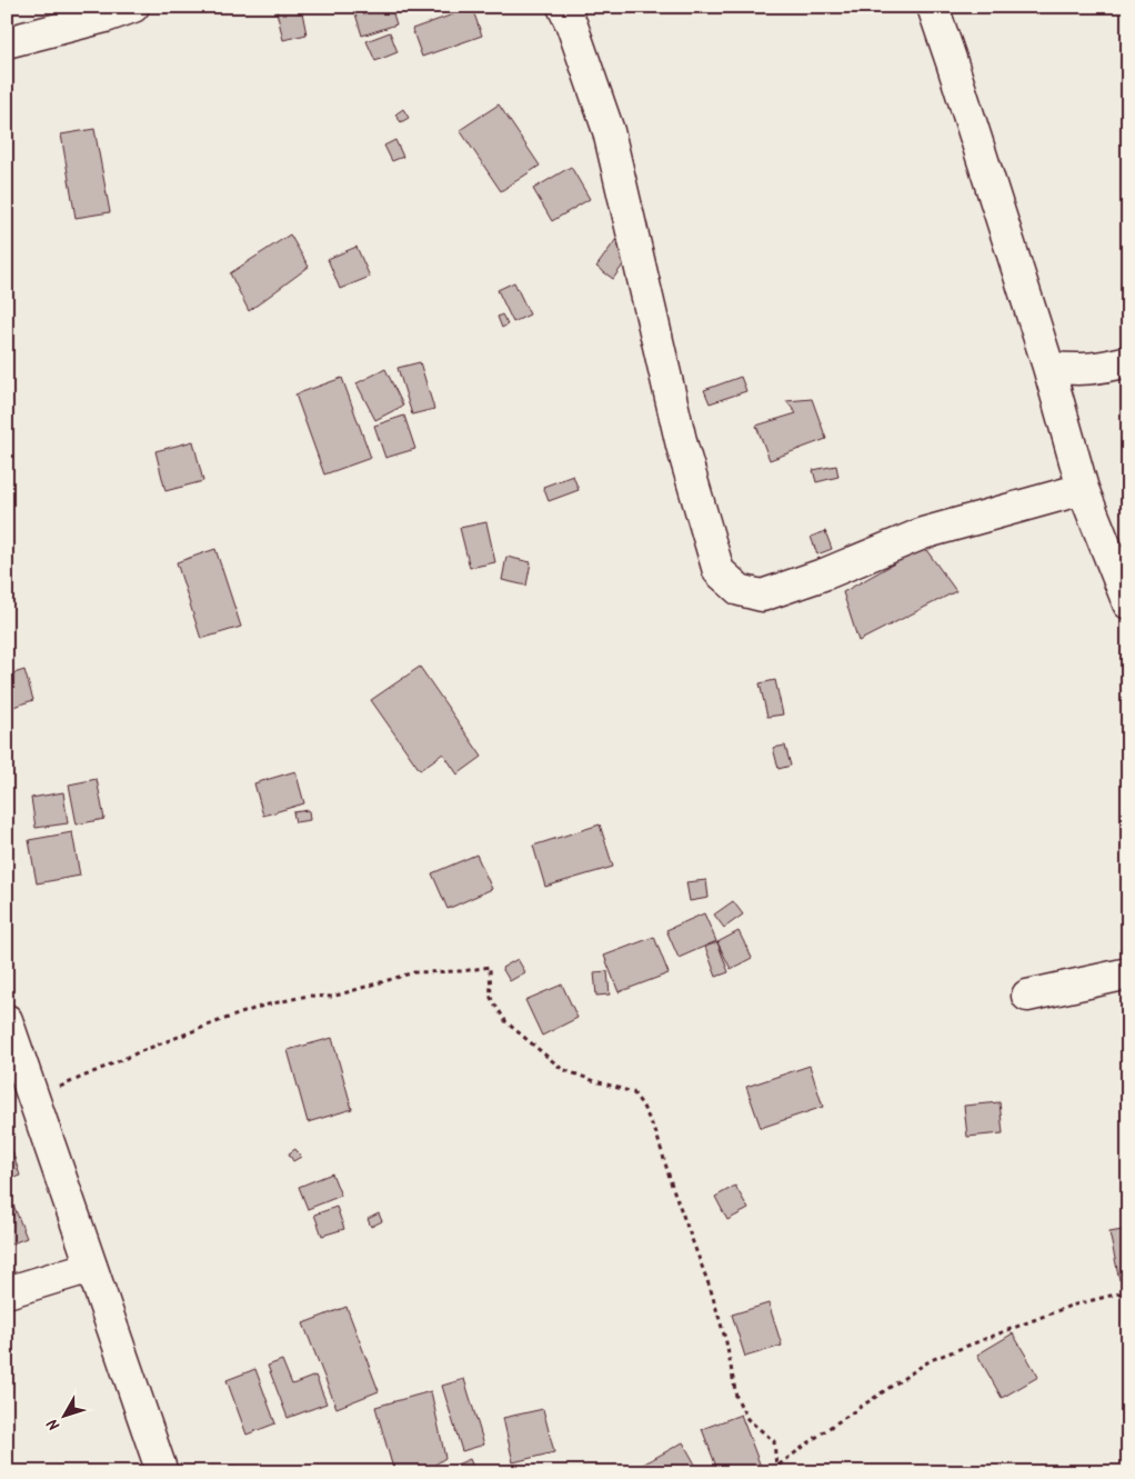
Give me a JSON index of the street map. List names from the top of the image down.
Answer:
{
  "north": "bottom left"
}
